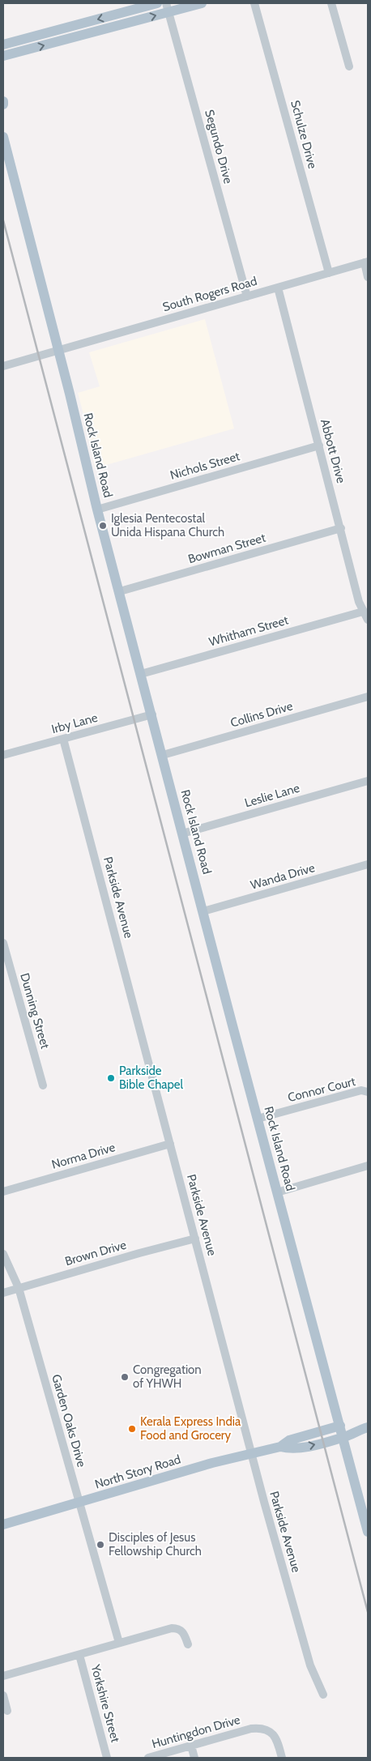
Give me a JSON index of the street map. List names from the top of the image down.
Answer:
{
  "streets": {
    "main road": ["Rock Island Road", "North Story Road"],
    "street": [
      "Schulze Drive",
      "Segundo Drive",
      "South Rogers Road",
      "Abbott Drive",
      "Nichols Street",
      "Bowman Street",
      "Whitham Street",
      "Collins Drive",
      "Irby Lane",
      "Leslie Lane",
      "Wanda Drive",
      "Parkside Avenue",
      "Dunning Street",
      "Connor Court",
      "Norma Drive",
      "Brown Drive",
      "Garden Oaks Drive",
      "Yorkshire Street",
      "Huntingdon Drive"
    ]
  },
  "crossings": [
    ["Schulze Drive", "South Rogers Road"],
    ["Segundo Drive", "South Rogers Road"],
    ["South Rogers Road", "Abbott Drive"],
    ["South Rogers Road", "Rock Island Road"],
    ["Abbott Drive", "Nichols Street"],
    ["Abbott Drive", "Bowman Street"],
    ["Abbott Drive", "Whitham Street"],
    ["Rock Island Road", "Nichols Street"],
    ["Rock Island Road", "Bowman Street"],
    ["Rock Island Road", "Whitham Street"],
    ["Rock Island Road", "Collins Drive"],
    ["Rock Island Road", "Irby Lane"],
    ["Rock Island Road", "Leslie Lane"],
    ["Rock Island Road", "Wanda Drive"],
    ["Rock Island Road", "Connor Court"],
    ["Rock Island Road", "North Story Road"],
    ["Irby Lane", "Parkside Avenue"],
    ["Parkside Avenue", "Norma Drive"],
    ["Parkside Avenue", "Brown Drive"],
    ["Parkside Avenue", "North Story Road"],
    ["Brown Drive", "Garden Oaks Drive"],
    ["Garden Oaks Drive", "North Story Road"]
  ],
  "places": [
    "Iglesia Pentecostal Unida Hispana Church",
    "Parkside Bible Chapel",
    "Congregation of YHWH",
    "Kerala Express India Food and Grocery",
    "Disciples of Jesus Fellowship Church"
  ]
}
